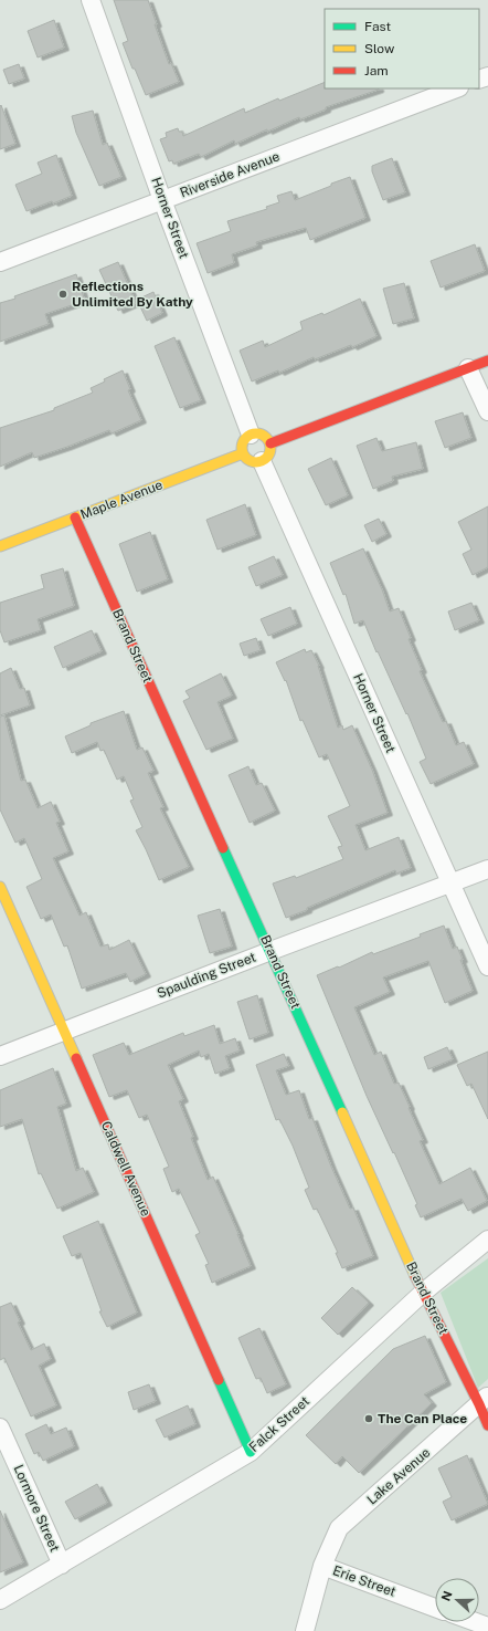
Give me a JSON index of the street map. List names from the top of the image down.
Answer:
{
  "streets": {
    "street": [
      "Riverside Avenue",
      "Horner Street",
      "Maple Avenue",
      "Brand Street",
      "Spaulding Street",
      "Caldwell Avenue",
      "Falck Street",
      "Lake Avenue",
      "Lormore Street",
      "Erie Street"
    ]
  },
  "crossings": [
    ["Riverside Avenue", "Horner Street"],
    ["Horner Street", "Maple Avenue"],
    ["Horner Street", "Spaulding Street"],
    ["Maple Avenue", "Brand Street"],
    ["Brand Street", "Spaulding Street"],
    ["Brand Street", "Falck Street"],
    ["Brand Street", "Lake Avenue"],
    ["Spaulding Street", "Caldwell Avenue"],
    ["Caldwell Avenue", "Falck Street"],
    ["Falck Street", "Lormore Street"],
    ["Lake Avenue", "Erie Street"]
  ],
  "places": ["Reflections Unlimited By Kathy", "The Can Place"],
  "legend": ["Fast", "Slow", "Jam"],
  "north": "left"
}
